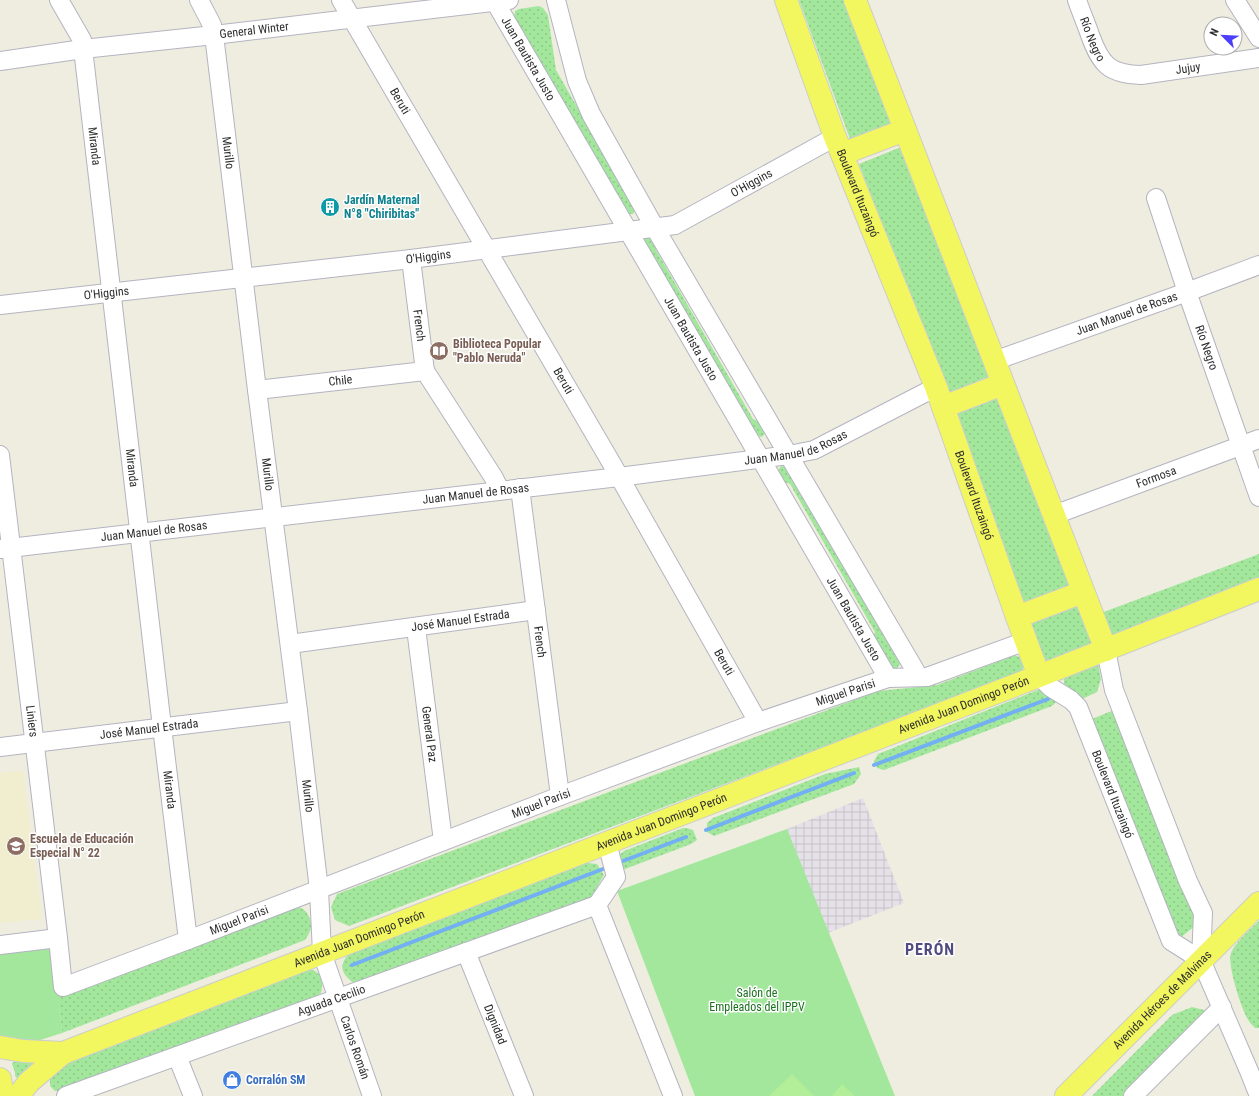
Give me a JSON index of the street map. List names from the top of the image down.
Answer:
{
  "streets": {
    "main road": ["Boulevard Ituzaingó", "Avenida Juan Domingo Perón", "Avenida Héroes de Malvinas"],
    "street": [
      "General Winter",
      "Río Negro",
      "Juan Bautista Justo",
      "Jujuy",
      "Beruti",
      "Miranda",
      "Murillo",
      "O'Higgins",
      "Juan Manuel de Rosas",
      "French",
      "Chile",
      "Formosa",
      "José Manuel Estrada",
      "Miguel Parisi",
      "Liniers",
      "General Paz",
      "Aguada Cecilio",
      "Dignidad",
      "Carlos Román"
    ]
  },
  "crossings": [
    ["General Winter", "Juan Bautista Justo"],
    ["General Winter", "Beruti"],
    ["General Winter", "Miranda"],
    ["General Winter", "Murillo"],
    ["Río Negro", "Jujuy"],
    ["Río Negro", "Juan Manuel de Rosas"],
    ["Río Negro", "Formosa"],
    ["Juan Bautista Justo", "O'Higgins"],
    ["Juan Bautista Justo", "Juan Manuel de Rosas"],
    ["Juan Bautista Justo", "Miguel Parisi"],
    ["Beruti", "O'Higgins"],
    ["Beruti", "Juan Manuel de Rosas"],
    ["Beruti", "Miguel Parisi"],
    ["Miranda", "O'Higgins"],
    ["Miranda", "Juan Manuel de Rosas"],
    ["Miranda", "José Manuel Estrada"],
    ["Miranda", "Miguel Parisi"],
    ["Murillo", "O'Higgins"],
    ["Murillo", "Juan Manuel de Rosas"],
    ["Murillo", "Chile"],
    ["Murillo", "José Manuel Estrada"],
    ["Murillo", "Miguel Parisi"],
    ["Murillo", "Avenida Juan Domingo Perón"],
    ["Murillo", "Carlos Román"],
    ["O'Higgins", "Boulevard Ituzaingó"],
    ["O'Higgins", "French"],
    ["Boulevard Ituzaingó", "Juan Manuel de Rosas"],
    ["Boulevard Ituzaingó", "Miguel Parisi"],
    ["Boulevard Ituzaingó", "Avenida Juan Domingo Perón"],
    ["Boulevard Ituzaingó", "Avenida Héroes de Malvinas"],
    ["Juan Manuel de Rosas", "French"],
    ["Juan Manuel de Rosas", "Liniers"],
    ["French", "Chile"],
    ["French", "José Manuel Estrada"],
    ["French", "Miguel Parisi"],
    ["José Manuel Estrada", "Liniers"],
    ["José Manuel Estrada", "General Paz"],
    ["Miguel Parisi", "Liniers"],
    ["Miguel Parisi", "General Paz"],
    ["Avenida Juan Domingo Perón", "Carlos Román"],
    ["Aguada Cecilio", "Dignidad"],
    ["Aguada Cecilio", "Carlos Román"]
  ],
  "districts": ["PERÓN"],
  "parks": ["Salón de Empleados del IPPV"],
  "places": {
    "building": ["Jardín Maternal N°8 \"Chiribitas\""],
    "library": ["Biblioteca Popular \"Pablo Neruda\""],
    "school or university": ["Escuela de Educación Especial N° 22"],
    "shop": ["Corralón SM"]
  },
  "north": "top left"
}
